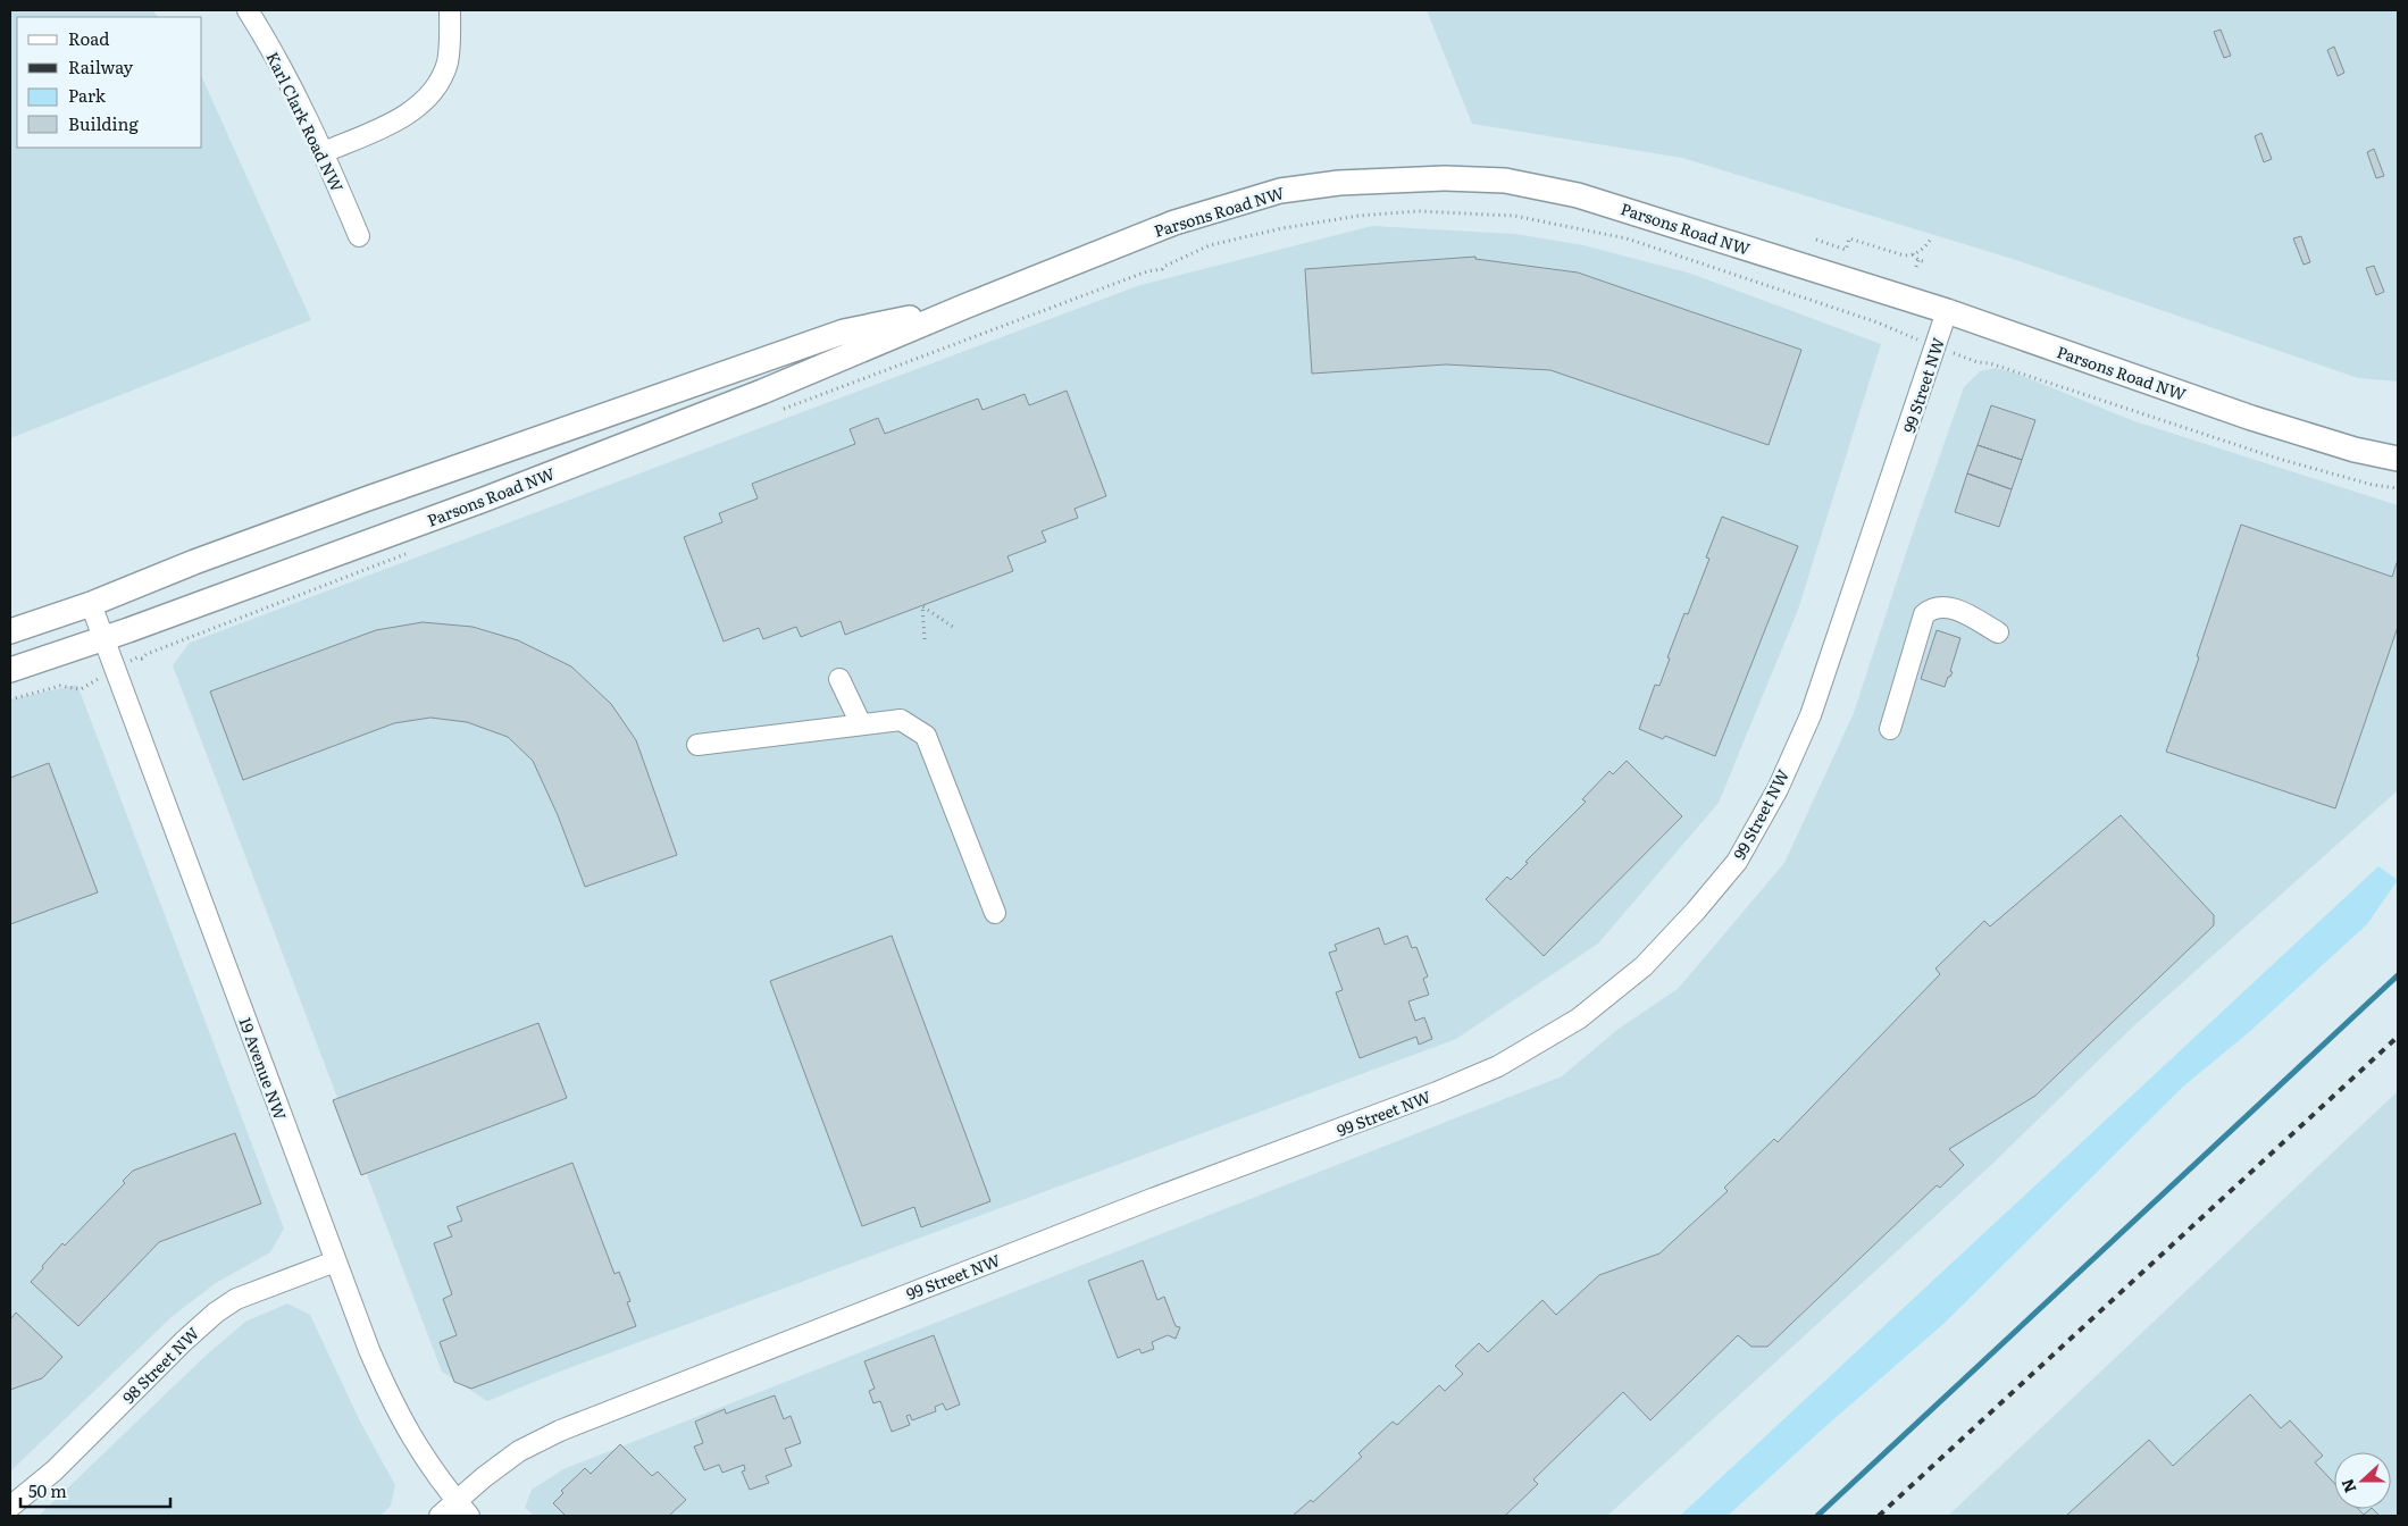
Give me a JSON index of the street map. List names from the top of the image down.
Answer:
{
  "streets": {
    "main road": ["Parsons Road NW"],
    "street": [
      "Karl Clark Road NW",
      "99 Street NW",
      "19 Avenue NW",
      "98 Street NW"
    ]
  },
  "crossings": [
    ["Parsons Road NW", "99 Street NW"],
    ["Parsons Road NW", "19 Avenue NW"],
    ["99 Street NW", "19 Avenue NW"],
    ["19 Avenue NW", "98 Street NW"]
  ],
  "legend": [
    "Road",
    "Railway",
    "Park",
    "Building"
  ],
  "scale_bar": "50 m",
  "north": "left"
}
